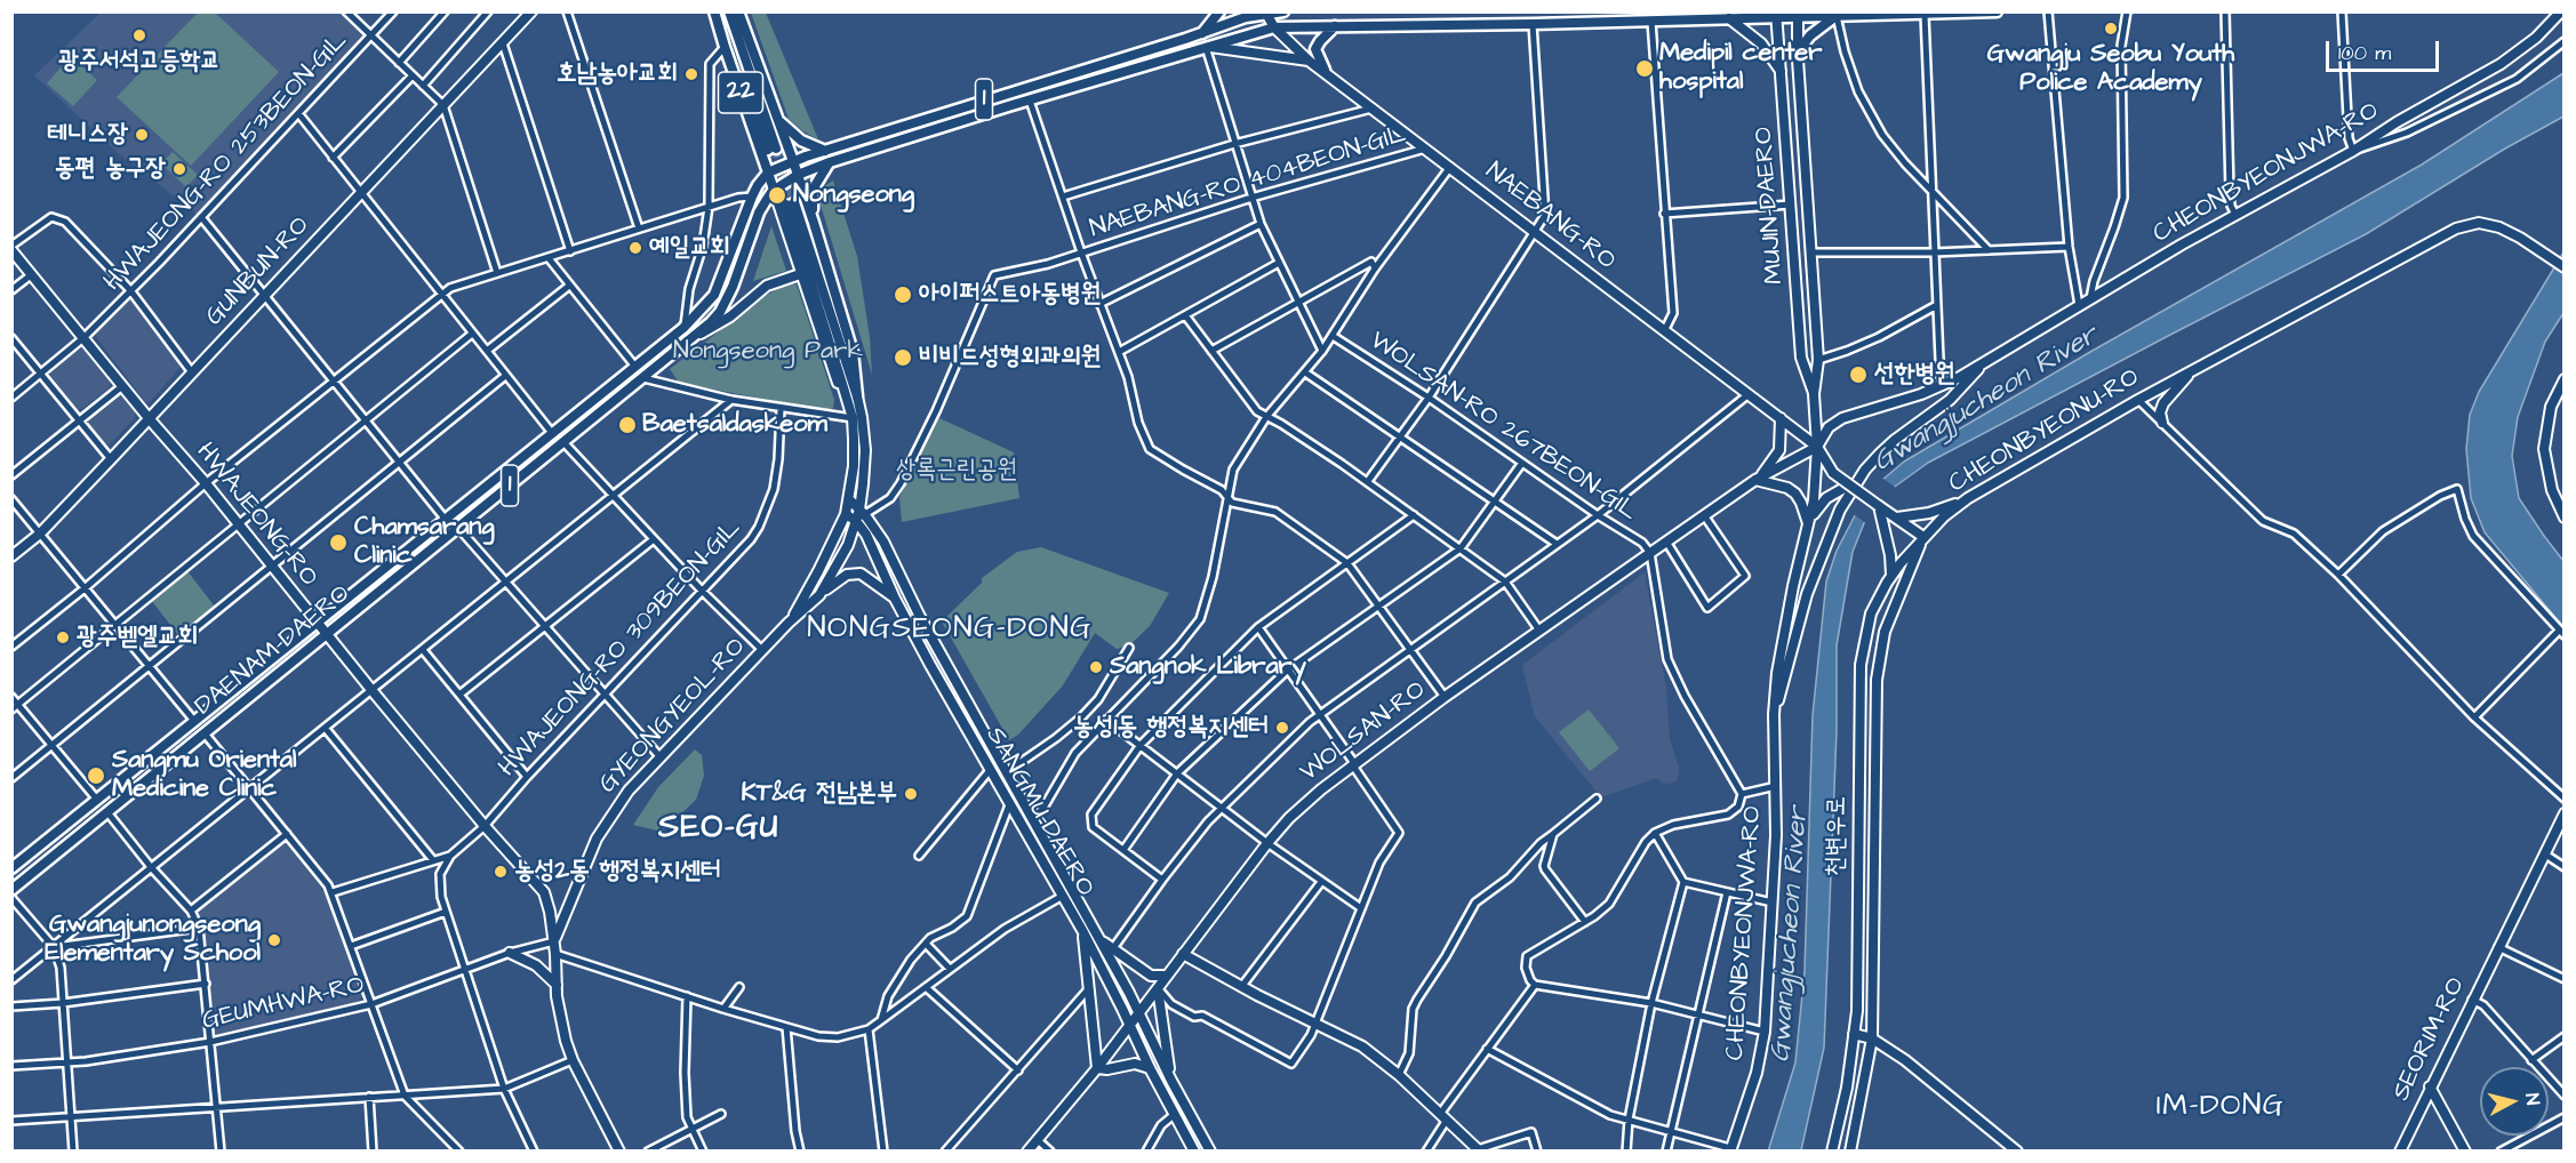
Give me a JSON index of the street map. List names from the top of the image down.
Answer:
{
  "streets": {
    "main road": ["22", "1", "DAENAM-DAERO"],
    "street": [
      "HWAJEONG-RO 253BEON-GIL",
      "CHEONBYEONJWA-RO",
      "NAEBANG-RO 404BEON-GIL",
      "MUJIN-DAERO",
      "NAEBANG-RO",
      "GUNBUN-RO",
      "WOLSAN-RO 267BEON-GIL",
      "CHEONBYEONU-RO",
      "HWAJEONG-RO",
      "HWAJEONG-RO 309BEON-GIL",
      "GYEONGYEOL-RO",
      "WOLSAN-RO",
      "SANGMU-DAERO",
      "천변우로",
      "GEUMHWA-RO",
      "SEORIM-RO"
    ]
  },
  "crossings": [
    ["22", "1"],
    ["22", "DAENAM-DAERO"],
    ["1", "MUJIN-DAERO"],
    ["1", "NAEBANG-RO"],
    ["1", "DAENAM-DAERO"],
    ["HWAJEONG-RO 253BEON-GIL", "HWAJEONG-RO"],
    ["CHEONBYEONJWA-RO", "MUJIN-DAERO"],
    ["CHEONBYEONJWA-RO", "NAEBANG-RO"],
    ["CHEONBYEONJWA-RO", "WOLSAN-RO"],
    ["NAEBANG-RO 404BEON-GIL", "NAEBANG-RO"],
    ["NAEBANG-RO 404BEON-GIL", "GYEONGYEOL-RO"],
    ["NAEBANG-RO 404BEON-GIL", "SANGMU-DAERO"],
    ["MUJIN-DAERO", "NAEBANG-RO"],
    ["MUJIN-DAERO", "WOLSAN-RO"],
    ["NAEBANG-RO", "WOLSAN-RO"],
    ["GUNBUN-RO", "HWAJEONG-RO"],
    ["WOLSAN-RO 267BEON-GIL", "WOLSAN-RO"],
    ["CHEONBYEONU-RO", "천변우로"],
    ["HWAJEONG-RO", "HWAJEONG-RO 309BEON-GIL"],
    ["HWAJEONG-RO", "DAENAM-DAERO"],
    ["HWAJEONG-RO", "GYEONGYEOL-RO"],
    ["HWAJEONG-RO", "GEUMHWA-RO"],
    ["GYEONGYEOL-RO", "SANGMU-DAERO"],
    ["GYEONGYEOL-RO", "GEUMHWA-RO"],
    ["WOLSAN-RO", "SANGMU-DAERO"]
  ],
  "districts": ["NONGSEONG-DONG", "SEO-GU", "IM-DONG"],
  "water": ["Gwangjucheon River"],
  "parks": ["Nongseong Park", "상록근린공원"],
  "places": [
    "Gwangju Seobu Youth Police Academy",
    "광주서석고등학교",
    "Medipil center hospital",
    "호남농아교회",
    "테니스장",
    "동편 농구장",
    "Nongseong",
    "예일교회",
    "아이퍼스트아동병원",
    "비비드성형외과의원",
    "선한병원",
    "Baetsaldaskeom",
    "Chamsarang Clinic",
    "광주벧엘교회",
    "Sangnok Library",
    "농성1동 행정복지센터",
    "Sangmu Oriental Medicine Clinic",
    "KT&G 전남본부",
    "농성2동 행정복지센터",
    "Gwangjunongseong Elementary School"
  ],
  "scale_bar": "100 m",
  "north": "right"
}
